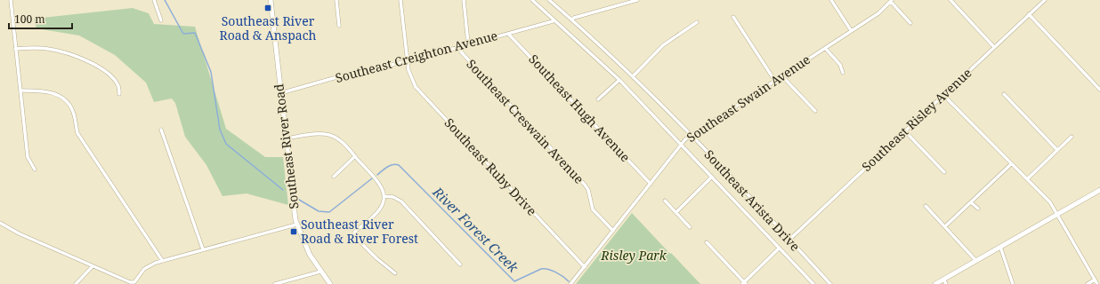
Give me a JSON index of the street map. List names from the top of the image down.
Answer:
{
  "streets": {
    "street": [
      "Southeast Creighton Avenue",
      "Southeast Swain Avenue",
      "Southeast Hugh Avenue",
      "Southeast Risley Avenue",
      "Southeast Creswain Avenue",
      "Southeast River Road",
      "Southeast Ruby Drive",
      "Southeast Arista Drive"
    ]
  },
  "crossings": [
    ["Southeast Creighton Avenue", "Southeast Hugh Avenue"],
    ["Southeast Creighton Avenue", "Southeast Creswain Avenue"],
    ["Southeast Creighton Avenue", "Southeast River Road"],
    ["Southeast Creighton Avenue", "Southeast Ruby Drive"],
    ["Southeast Creighton Avenue", "Southeast Arista Drive"],
    ["Southeast Swain Avenue", "Southeast Hugh Avenue"],
    ["Southeast Swain Avenue", "Southeast Creswain Avenue"],
    ["Southeast Swain Avenue", "Southeast Ruby Drive"],
    ["Southeast Swain Avenue", "Southeast Arista Drive"],
    ["Southeast Risley Avenue", "Southeast Arista Drive"]
  ],
  "water": ["River Forest Creek"],
  "parks": ["Risley Park"],
  "places": {
    "transit": ["Southeast River Road & Anspach", "Southeast River Road & River Forest"]
  },
  "scale_bar": "100 m"
}
